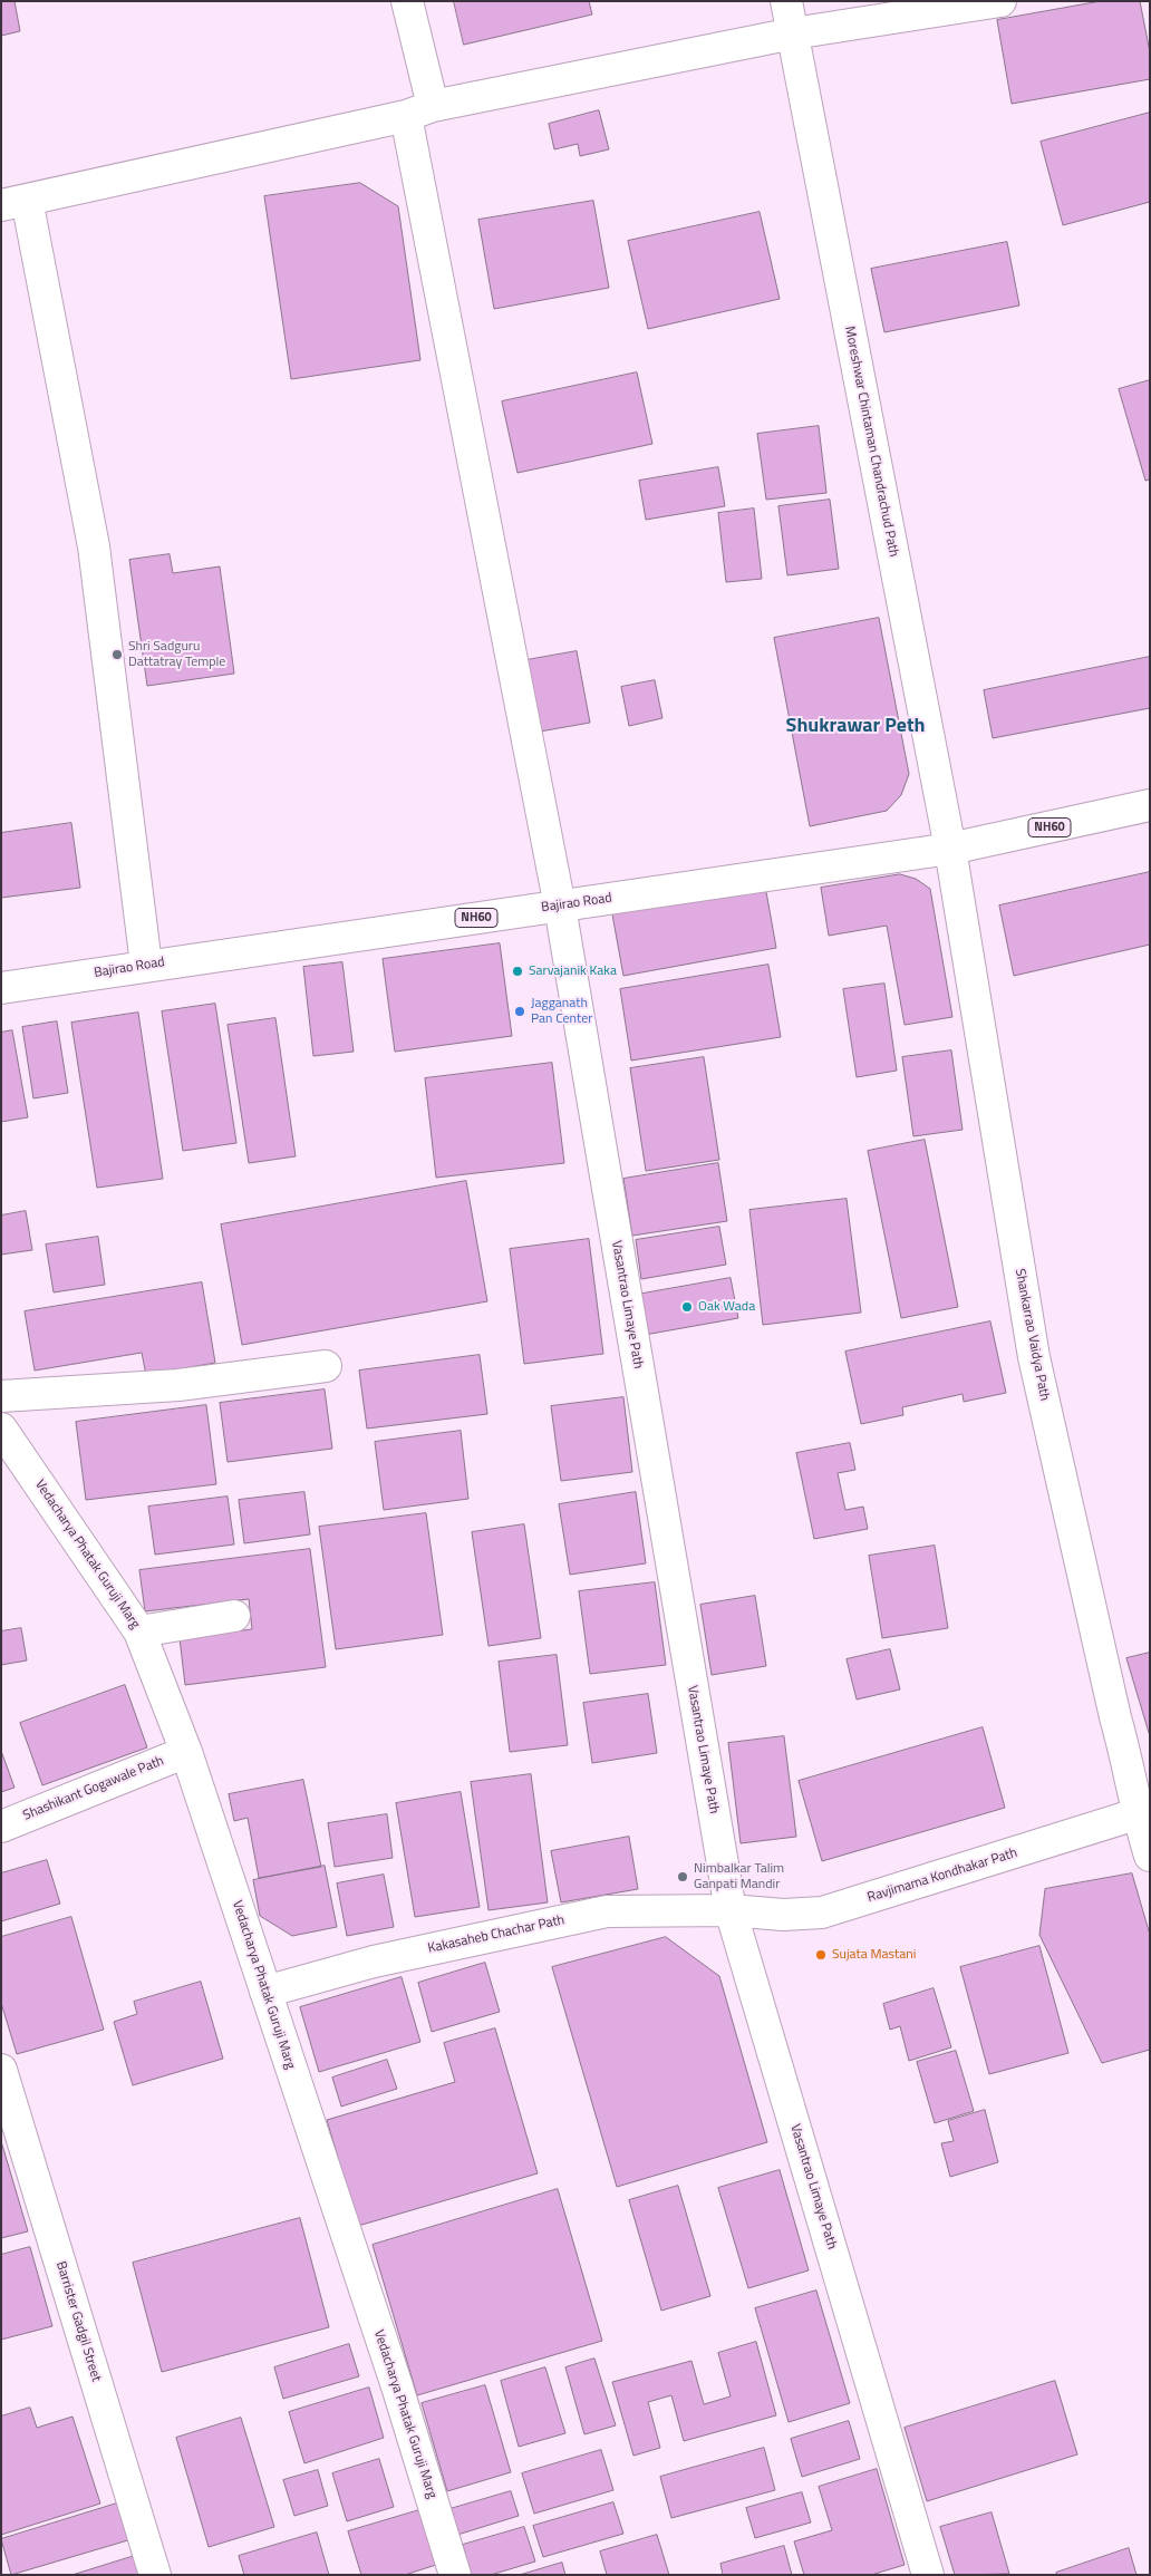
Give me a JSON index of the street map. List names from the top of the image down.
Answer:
{
  "streets": {
    "main road": [
      "Moreshwar Chintaman Chandrachud Path",
      "NH60",
      "Bajirao Road",
      "Vasantrao Limaye Path",
      "Shankarrao Vaidya Path",
      "Vedacharya Phatak Guruji Marg",
      "Shashikant Gogawale Path",
      "Ravjimama Kondhakar Path",
      "Kakasaheb Chachar Path",
      "Barrister Gadgil Street"
    ]
  },
  "crossings": [
    ["Moreshwar Chintaman Chandrachud Path", "Bajirao Road"],
    ["Moreshwar Chintaman Chandrachud Path", "Shankarrao Vaidya Path"],
    ["Bajirao Road", "Vasantrao Limaye Path"],
    ["Bajirao Road", "Shankarrao Vaidya Path"],
    ["Vasantrao Limaye Path", "Ravjimama Kondhakar Path"],
    ["Vasantrao Limaye Path", "Kakasaheb Chachar Path"],
    ["Shankarrao Vaidya Path", "Ravjimama Kondhakar Path"],
    ["Vedacharya Phatak Guruji Marg", "Shashikant Gogawale Path"],
    ["Vedacharya Phatak Guruji Marg", "Kakasaheb Chachar Path"],
    ["Ravjimama Kondhakar Path", "Kakasaheb Chachar Path"]
  ],
  "districts": ["Shukrawar Peth"],
  "places": [
    "Shri Sadguru Dattatray Temple",
    "Sarvajanik Kaka",
    "Jagganath Pan Center",
    "Oak Wada",
    "Nimbalkar Talim Ganpati Mandir",
    "Sujata Mastani"
  ]
}
